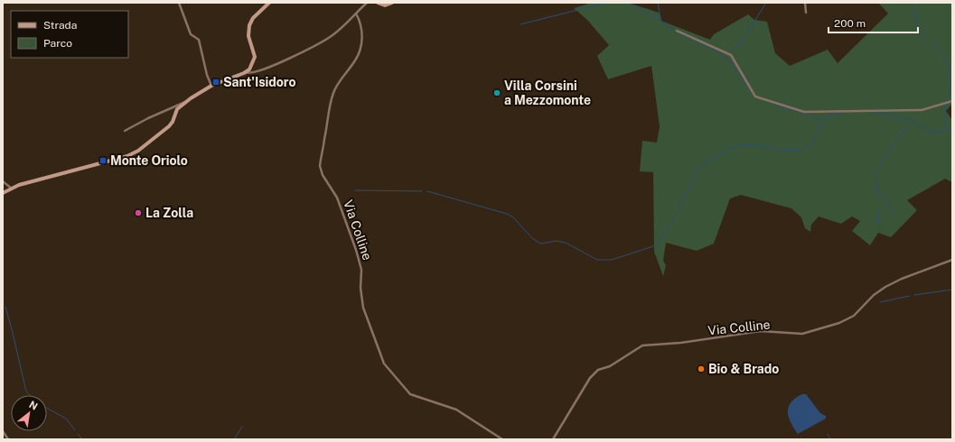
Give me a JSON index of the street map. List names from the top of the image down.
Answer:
{
  "streets": {
    "street": ["Via Colline"]
  },
  "places": {
    "transit": ["Sant'Isidoro", "Monte Oriolo"],
    "other": ["Villa Corsini a Mezzomonte", "La Zolla", "Bio & Brado"]
  },
  "legend": ["Strada", "Parco"],
  "scale_bar": "200 m",
  "north": "top right"
}
